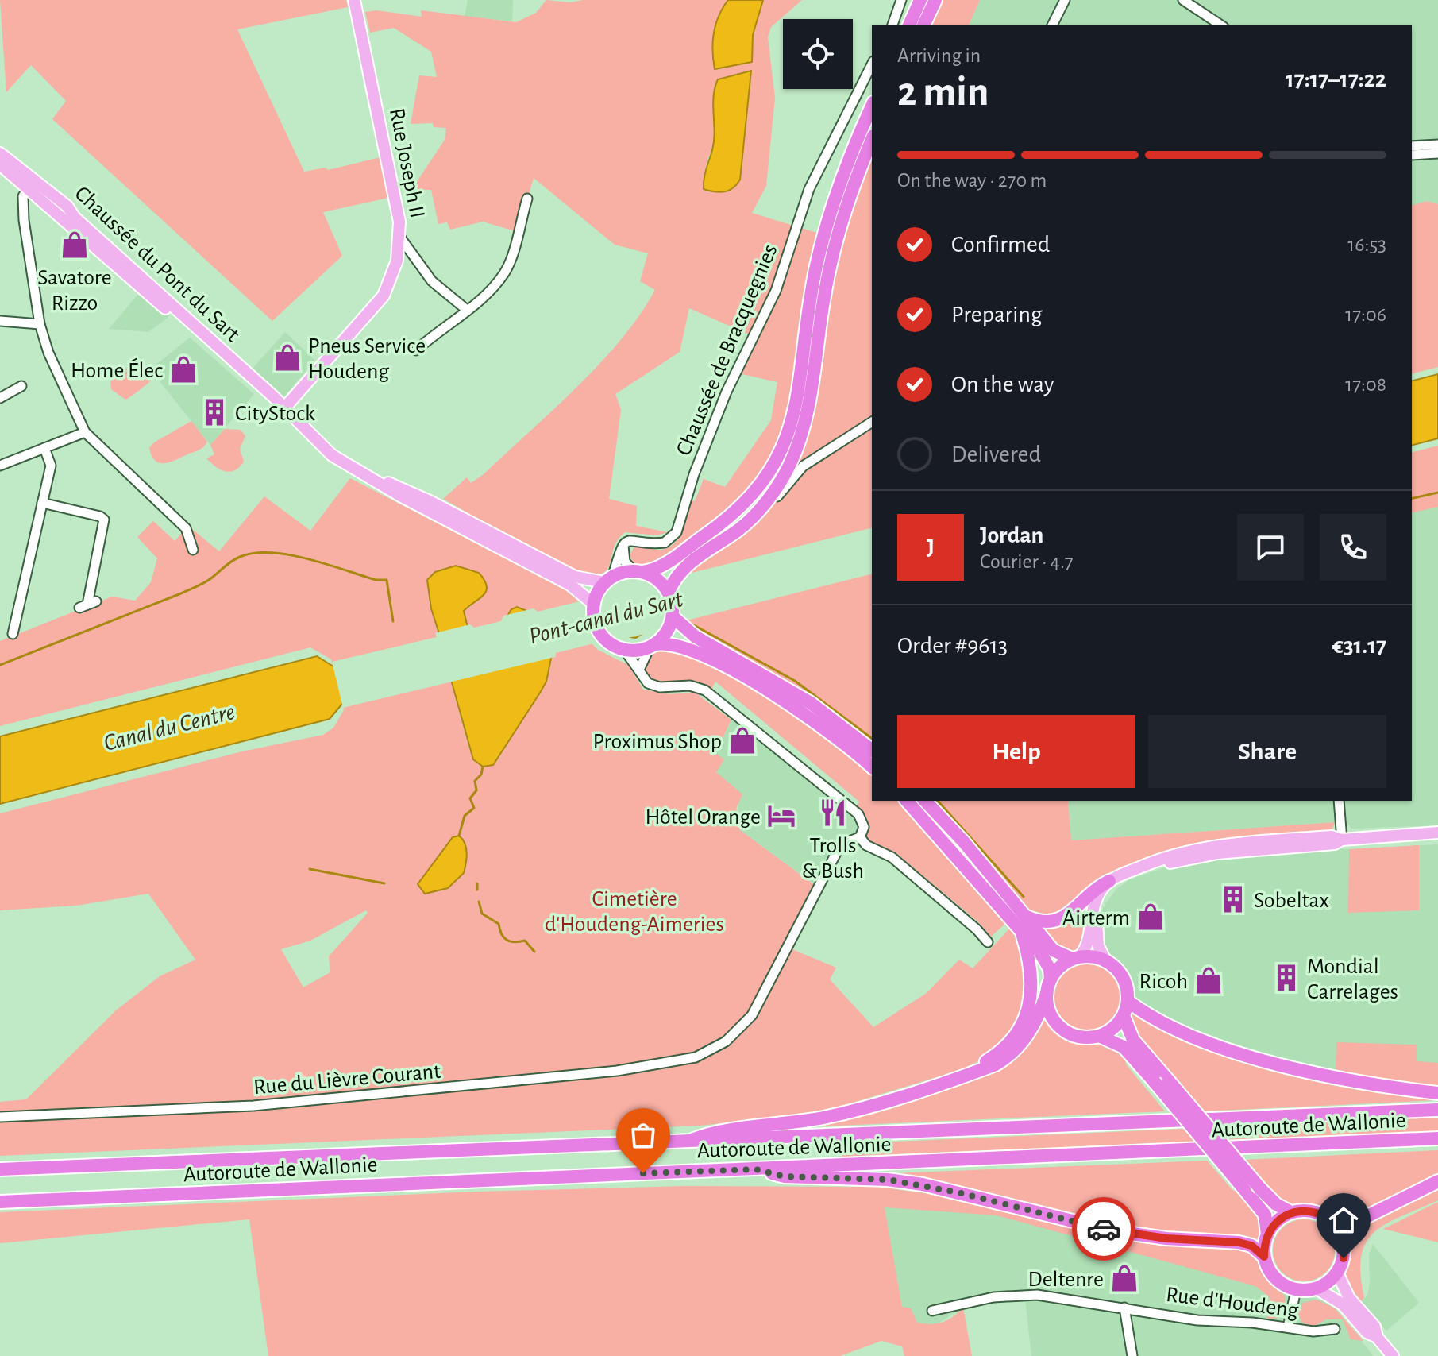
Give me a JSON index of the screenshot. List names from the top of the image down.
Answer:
{
  "streets": {
    "highway": ["Autoroute de Wallonie"],
    "main road": ["Rue Joseph II", "Chaussée du Pont du Sart", "Rue d'Houdeng"],
    "street": ["Chaussée de Bracquegnies", "Rue du Lièvre Courant"]
  },
  "crossings": [
    ["Rue Joseph II", "Chaussée du Pont du Sart"]
  ],
  "water": ["Pont-canal du Sart", "Canal du Centre"],
  "parks": ["Cimetière d'Houdeng-Aimeries"],
  "places": {
    "shop": [
      "Savatore Rizzo",
      "Pneus Service Houdeng",
      "Home Élec",
      "Proximus Shop",
      "Airterm",
      "Ricoh",
      "Deltenre"
    ],
    "building": ["CityStock", "Sobeltax", "Mondial Carrelages"],
    "restaurant": ["Trolls & Bush"],
    "hotel": ["Hôtel Orange"]
  },
  "page": {
    "heading": ["2 min", "Arriving in", "17:17–17:22"],
    "panel": [
      "Jordan",
      "Courier · 4.7",
      "Order #9613",
      "€31.17"
    ],
    "bar": "On the way · 270 m",
    "list": [
      ["Confirmed", "16:53"],
      ["Preparing", "17:06"],
      ["On the way", "17:08"],
      "Delivered"
    ],
    "round": "J",
    "buttons": ["Help", "Share"]
  }
}
